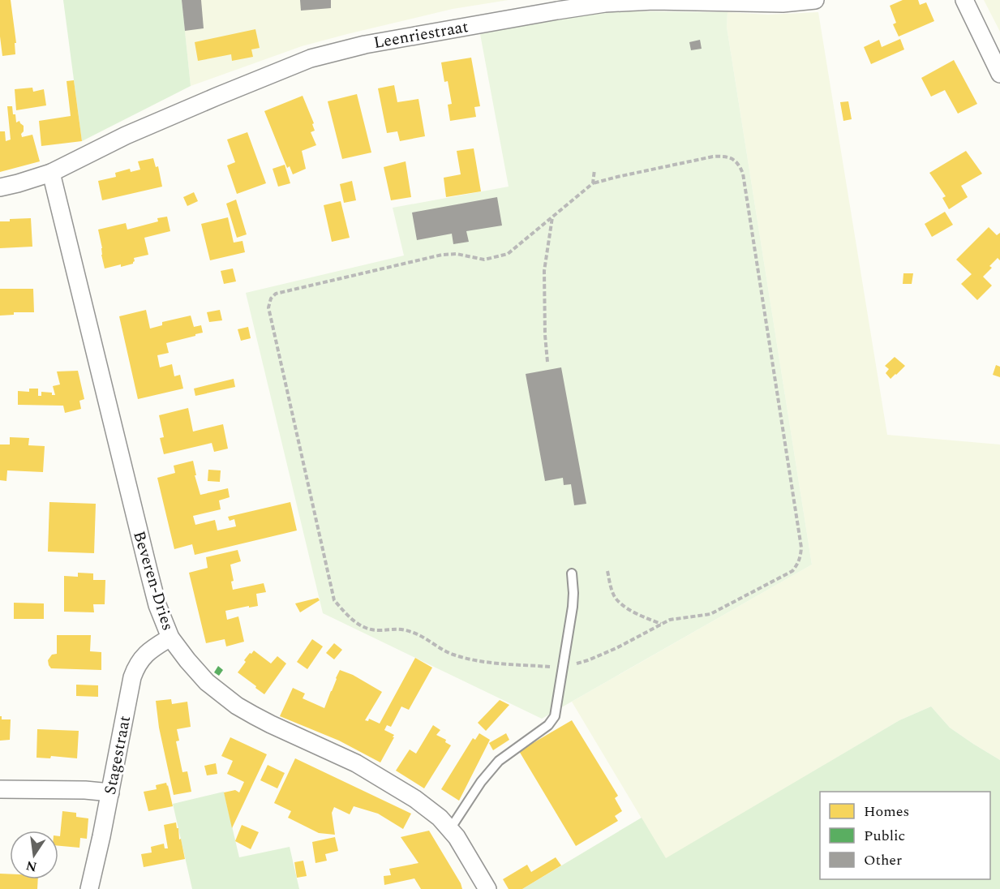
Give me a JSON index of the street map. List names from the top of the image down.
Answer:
{
  "streets": {
    "street": ["Leenriestraat", "Beveren-Dries", "Stagestraat"]
  },
  "crossings": [
    ["Leenriestraat", "Beveren-Dries"],
    ["Beveren-Dries", "Stagestraat"]
  ],
  "legend": ["Homes", "Public", "Other"],
  "north": "bottom"
}
